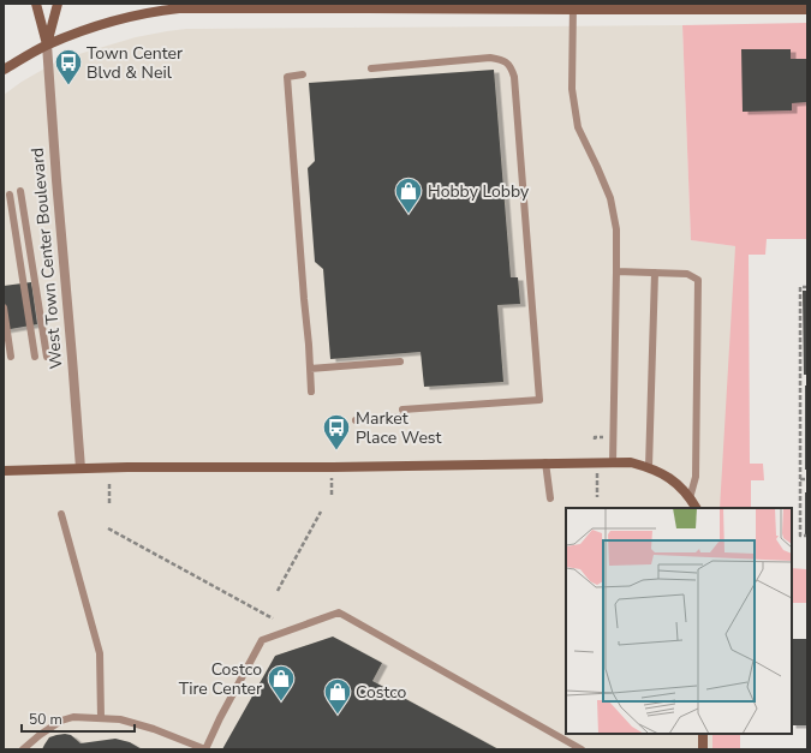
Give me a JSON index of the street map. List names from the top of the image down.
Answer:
{
  "streets": {
    "main road": ["West Town Center Boulevard"]
  },
  "places": {
    "bus stop": ["Town Center Blvd & Neil", "Market Place West"],
    "shop": ["Hobby Lobby", "Costco Tire Center", "Costco"]
  },
  "scale_bar": "50 m"
}
